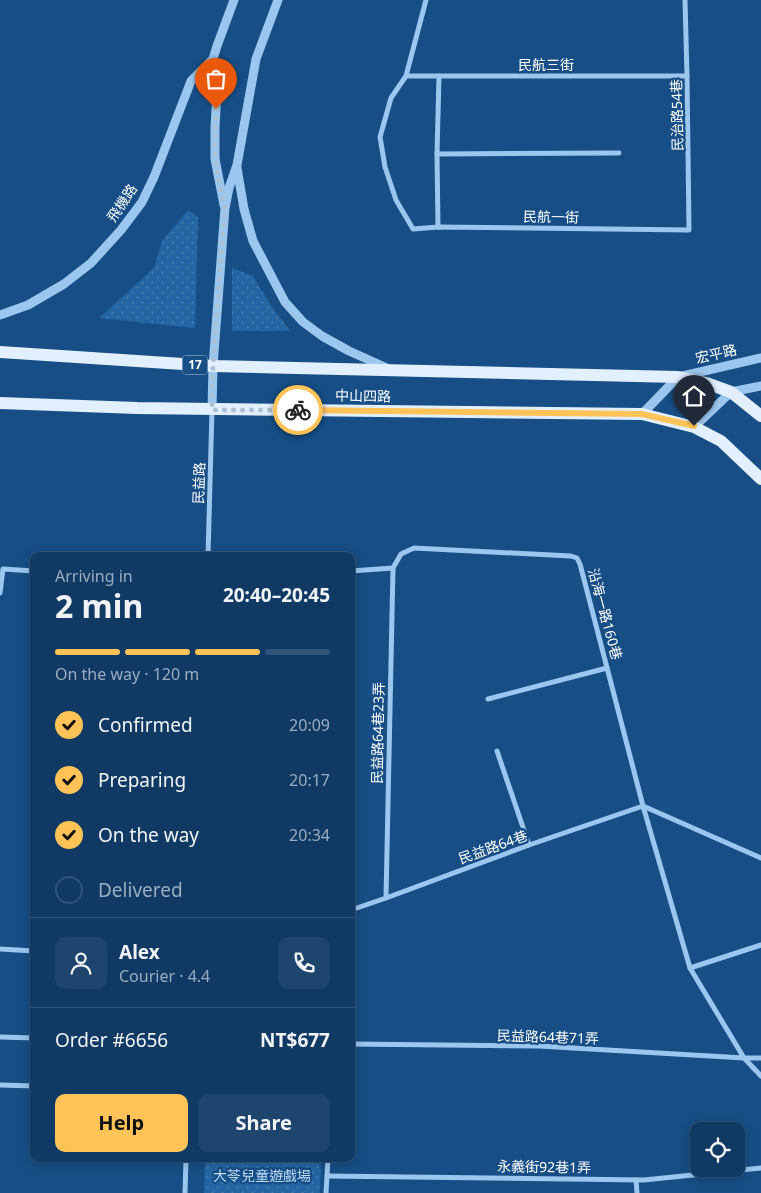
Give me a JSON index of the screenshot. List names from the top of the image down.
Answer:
{
  "streets": {
    "main road": ["17", "中山四路"],
    "street": [
      "民航三街",
      "民治路54巷",
      "飛機路",
      "民航一街",
      "宏平路",
      "民益路",
      "沿海一路160巷",
      "民益路64巷23弄",
      "民益路64巷",
      "民益路64巷71弄",
      "永義街92巷1弄"
    ]
  },
  "crossings": [
    ["民航三街", "民治路54巷"],
    ["民航三街", "民航一街"],
    ["民治路54巷", "民航一街"],
    ["飛機路", "中山四路"],
    ["飛機路", "民益路"],
    ["宏平路", "17"],
    ["宏平路", "中山四路"],
    ["17", "中山四路"],
    ["中山四路", "民益路"],
    ["沿海一路160巷", "民益路64巷23弄"],
    ["沿海一路160巷", "民益路64巷"],
    ["民益路64巷23弄", "民益路64巷"]
  ],
  "parks": ["大苓兒童遊戲場"],
  "page": {
    "heading": ["2 min", "Arriving in", "20:40–20:45"],
    "panel": [
      "Alex",
      "Courier · 4.4",
      "Order #6656",
      "NT$677"
    ],
    "bar": "On the way · 120 m",
    "list": [
      ["Confirmed", "20:09"],
      ["Preparing", "20:17"],
      ["On the way", "20:34"],
      "Delivered"
    ],
    "buttons": ["Help", "Share"]
  }
}
